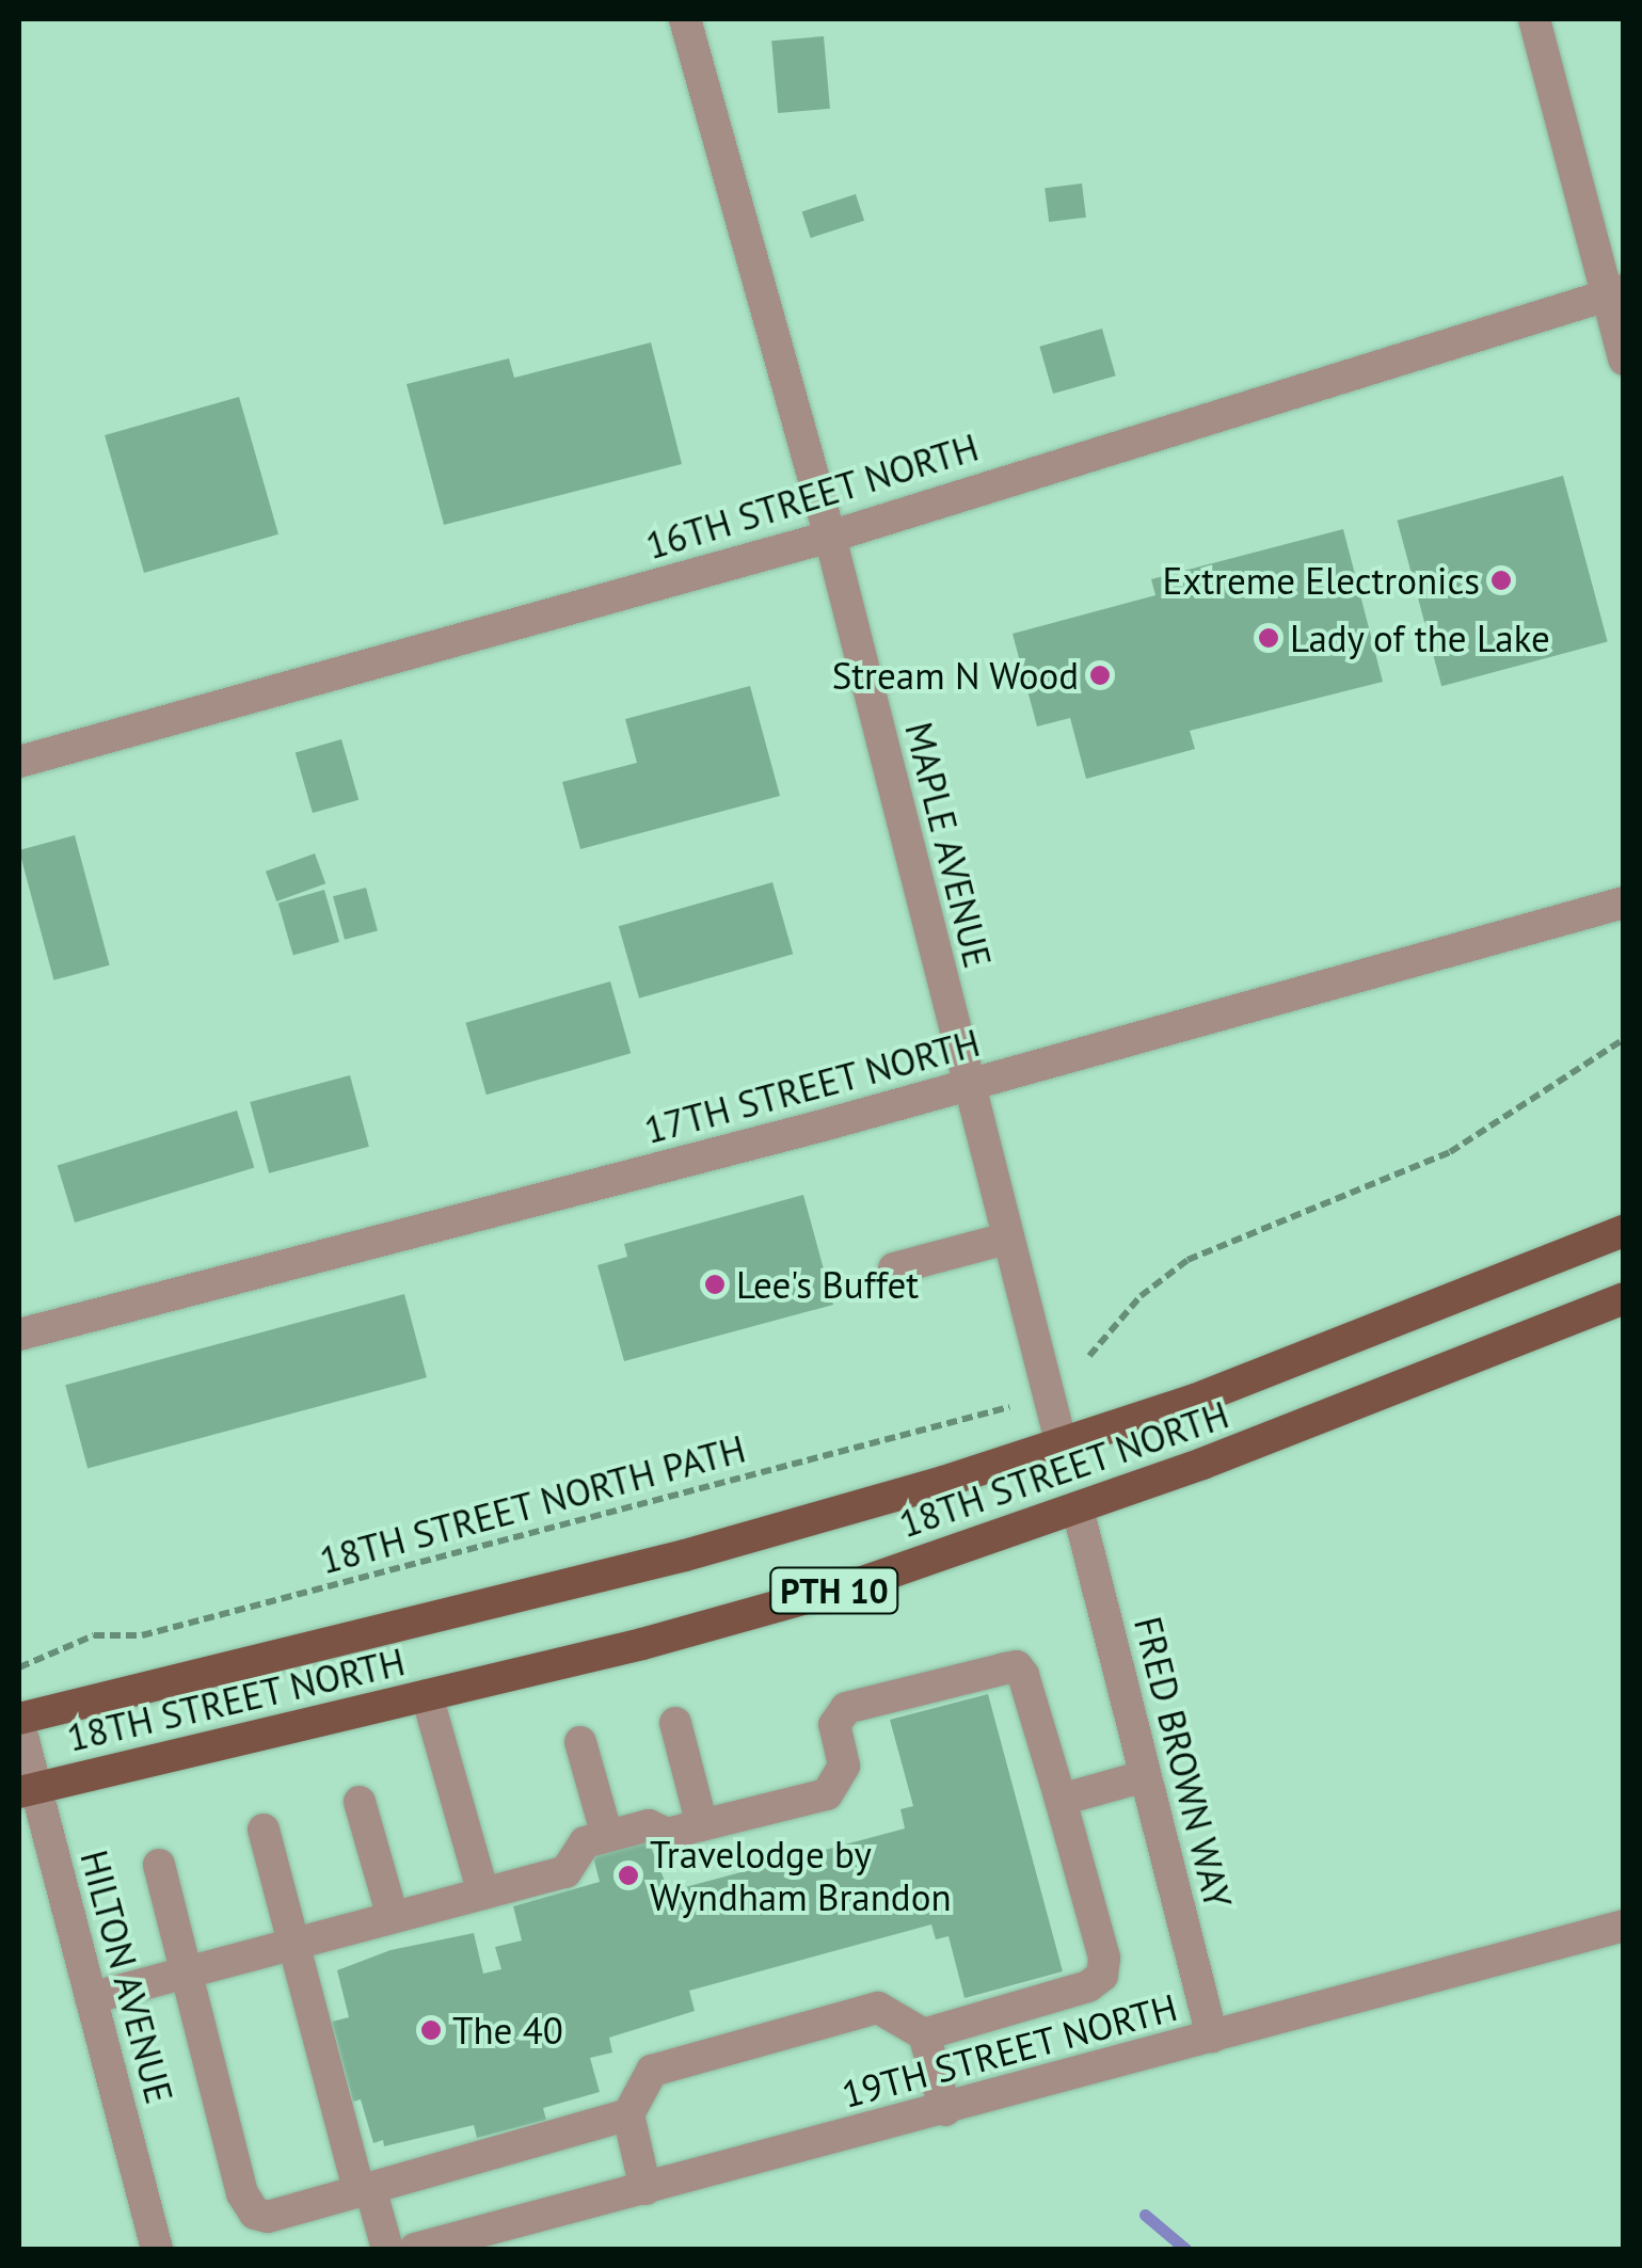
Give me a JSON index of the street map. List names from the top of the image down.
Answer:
{
  "streets": {
    "main road": ["18TH STREET NORTH", "PTH 10"],
    "street": [
      "16TH STREET NORTH",
      "MAPLE AVENUE",
      "17TH STREET NORTH",
      "FRED BROWN WAY",
      "HILTON AVENUE",
      "19TH STREET NORTH"
    ],
    "path": ["18TH STREET NORTH PATH"]
  },
  "crossings": [
    ["16TH STREET NORTH", "MAPLE AVENUE"],
    ["MAPLE AVENUE", "17TH STREET NORTH"],
    ["MAPLE AVENUE", "18TH STREET NORTH"],
    ["18TH STREET NORTH", "FRED BROWN WAY"],
    ["18TH STREET NORTH", "HILTON AVENUE"],
    ["FRED BROWN WAY", "19TH STREET NORTH"]
  ],
  "places": [
    "Extreme Electronics",
    "Lady of the Lake",
    "Stream N Wood",
    "Lee's Buffet",
    "Travelodge by Wyndham Brandon",
    "The 40"
  ]
}
